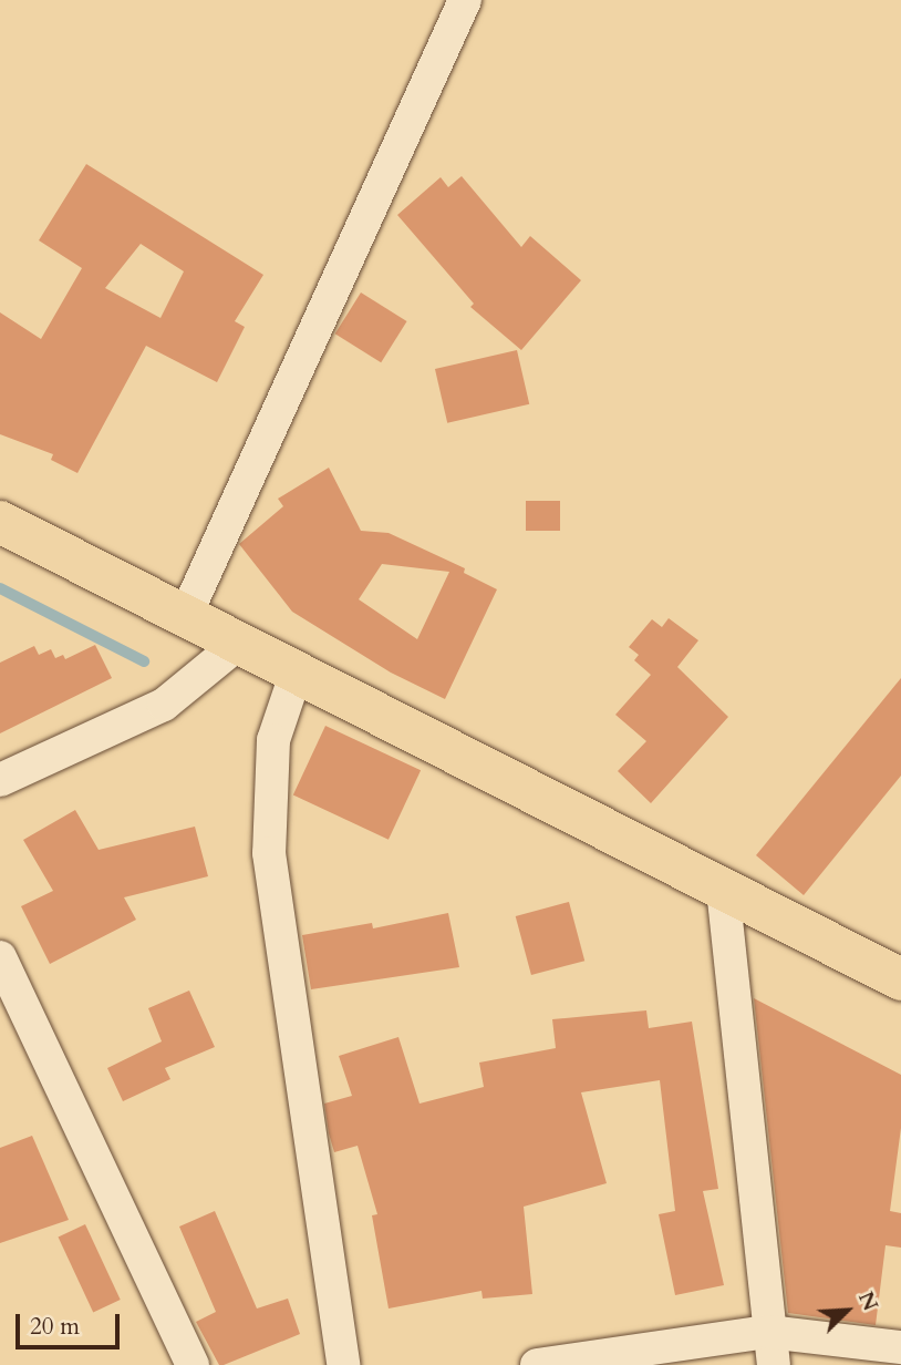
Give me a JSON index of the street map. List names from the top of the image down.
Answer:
{
  "scale_bar": "20 m",
  "north": "top right"
}
